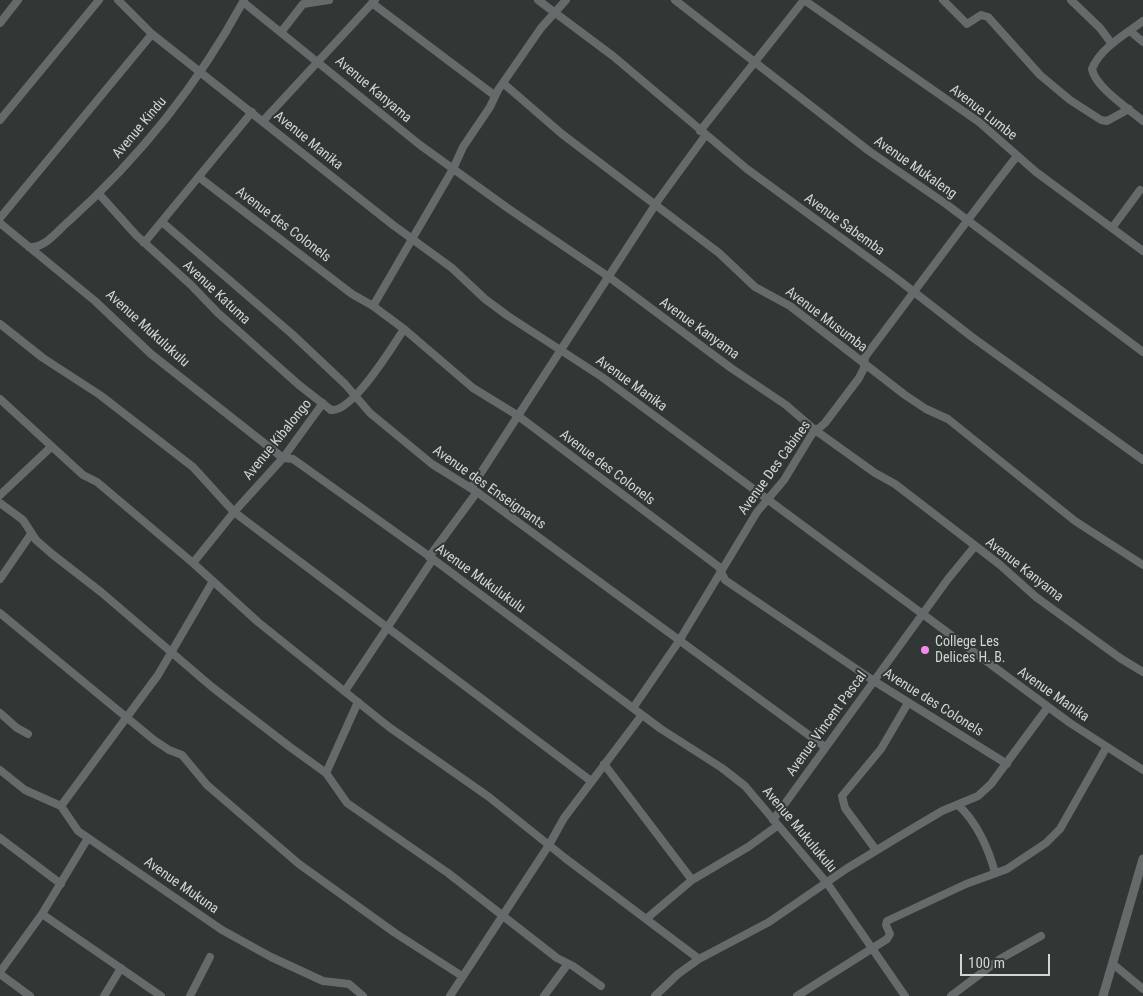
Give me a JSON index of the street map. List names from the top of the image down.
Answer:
{
  "streets": {
    "street": [
      "Avenue Kanyama",
      "Avenue Lumbe",
      "Avenue Kindu",
      "Avenue Manika",
      "Avenue Mukaleng",
      "Avenue des Colonels",
      "Avenue Sabemba",
      "Avenue Katuma",
      "Avenue Musumba",
      "Avenue Mukulukulu",
      "Avenue Kibalongo",
      "Avenue Des Cabines",
      "Avenue des Enseignants",
      "Avenue Vincent Pascal",
      "Avenue Mukuna"
    ]
  },
  "crossings": [
    ["Avenue Kanyama", "Avenue Kindu"],
    ["Avenue Kanyama", "Avenue Des Cabines"],
    ["Avenue Kanyama", "Avenue Vincent Pascal"],
    ["Avenue Lumbe", "Avenue Des Cabines"],
    ["Avenue Kindu", "Avenue Manika"],
    ["Avenue Kindu", "Avenue Katuma"],
    ["Avenue Kindu", "Avenue Mukulukulu"],
    ["Avenue Manika", "Avenue Des Cabines"],
    ["Avenue Manika", "Avenue Vincent Pascal"],
    ["Avenue Mukaleng", "Avenue Des Cabines"],
    ["Avenue des Colonels", "Avenue Kibalongo"],
    ["Avenue des Colonels", "Avenue Des Cabines"],
    ["Avenue des Colonels", "Avenue Vincent Pascal"],
    ["Avenue Sabemba", "Avenue Des Cabines"],
    ["Avenue Katuma", "Avenue Kibalongo"],
    ["Avenue Musumba", "Avenue Des Cabines"],
    ["Avenue Mukulukulu", "Avenue Kibalongo"],
    ["Avenue Mukulukulu", "Avenue Des Cabines"],
    ["Avenue Mukulukulu", "Avenue Vincent Pascal"],
    ["Avenue Kibalongo", "Avenue des Enseignants"],
    ["Avenue Des Cabines", "Avenue des Enseignants"],
    ["Avenue des Enseignants", "Avenue Vincent Pascal"]
  ],
  "places": ["College Les Delices H. B."],
  "scale_bar": "100 m"
}
